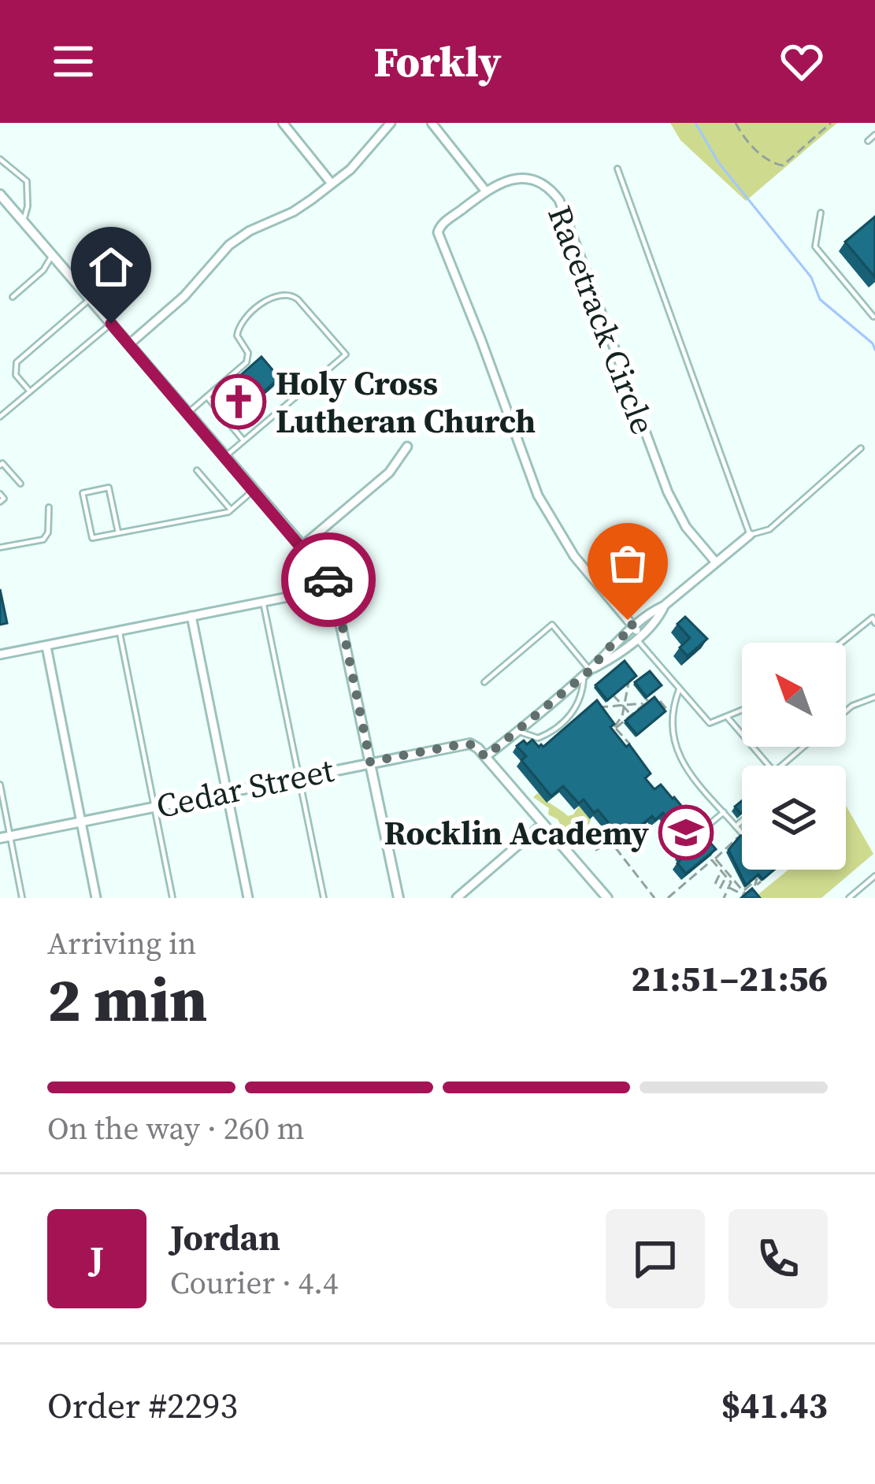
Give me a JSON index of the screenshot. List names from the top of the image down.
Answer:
{
  "streets": {
    "street": ["Racetrack Circle", "Cedar Street"]
  },
  "places": {
    "church": ["Holy Cross Lutheran Church"],
    "school or university": ["Rocklin Academy"]
  },
  "north": "top left",
  "page": {
    "header": "Forkly",
    "heading": ["2 min", "Arriving in", "21:51–21:56"],
    "panel": [
      "Jordan",
      "Courier · 4.4",
      "Order #2293",
      "$41.43"
    ],
    "bar": "On the way · 260 m",
    "round": "J"
  }
}
